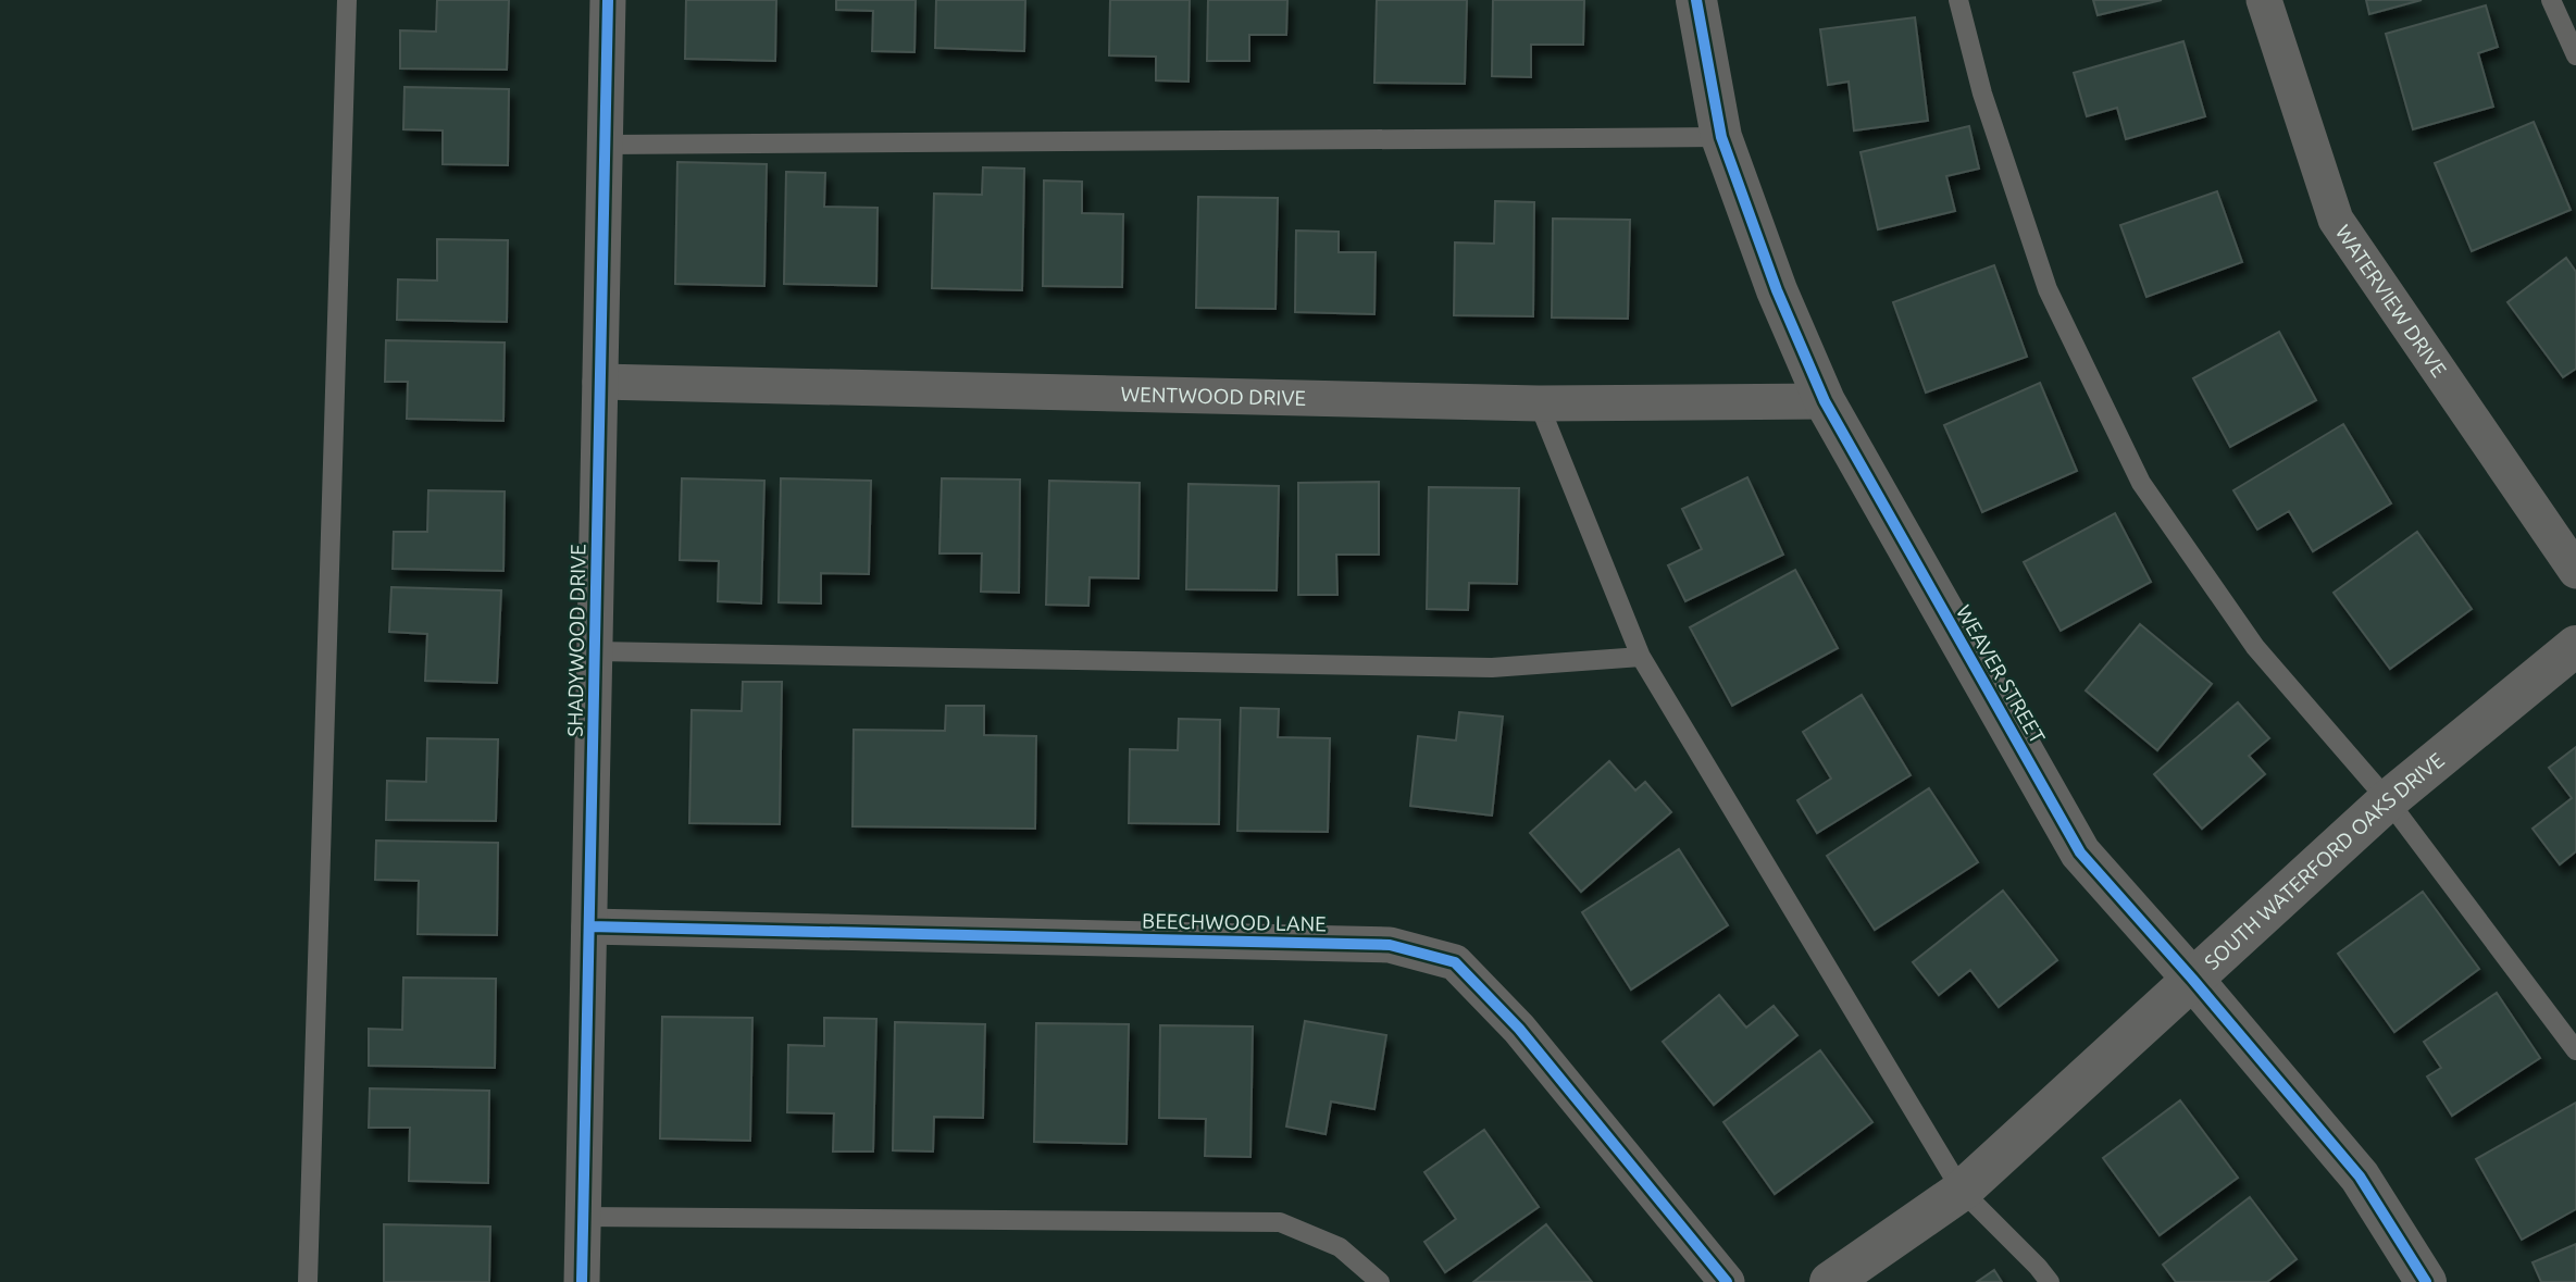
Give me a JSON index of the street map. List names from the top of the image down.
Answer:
{
  "streets": {
    "street": [
      "WATERVIEW DRIVE",
      "WENTWOOD DRIVE",
      "SHADYWOOD DRIVE",
      "WEAVER STREET",
      "SOUTH WATERFORD OAKS DRIVE",
      "BEECHWOOD LANE"
    ]
  },
  "crossings": [
    ["WENTWOOD DRIVE", "SHADYWOOD DRIVE"],
    ["WENTWOOD DRIVE", "WEAVER STREET"],
    ["SHADYWOOD DRIVE", "BEECHWOOD LANE"],
    ["WEAVER STREET", "SOUTH WATERFORD OAKS DRIVE"]
  ]
}
